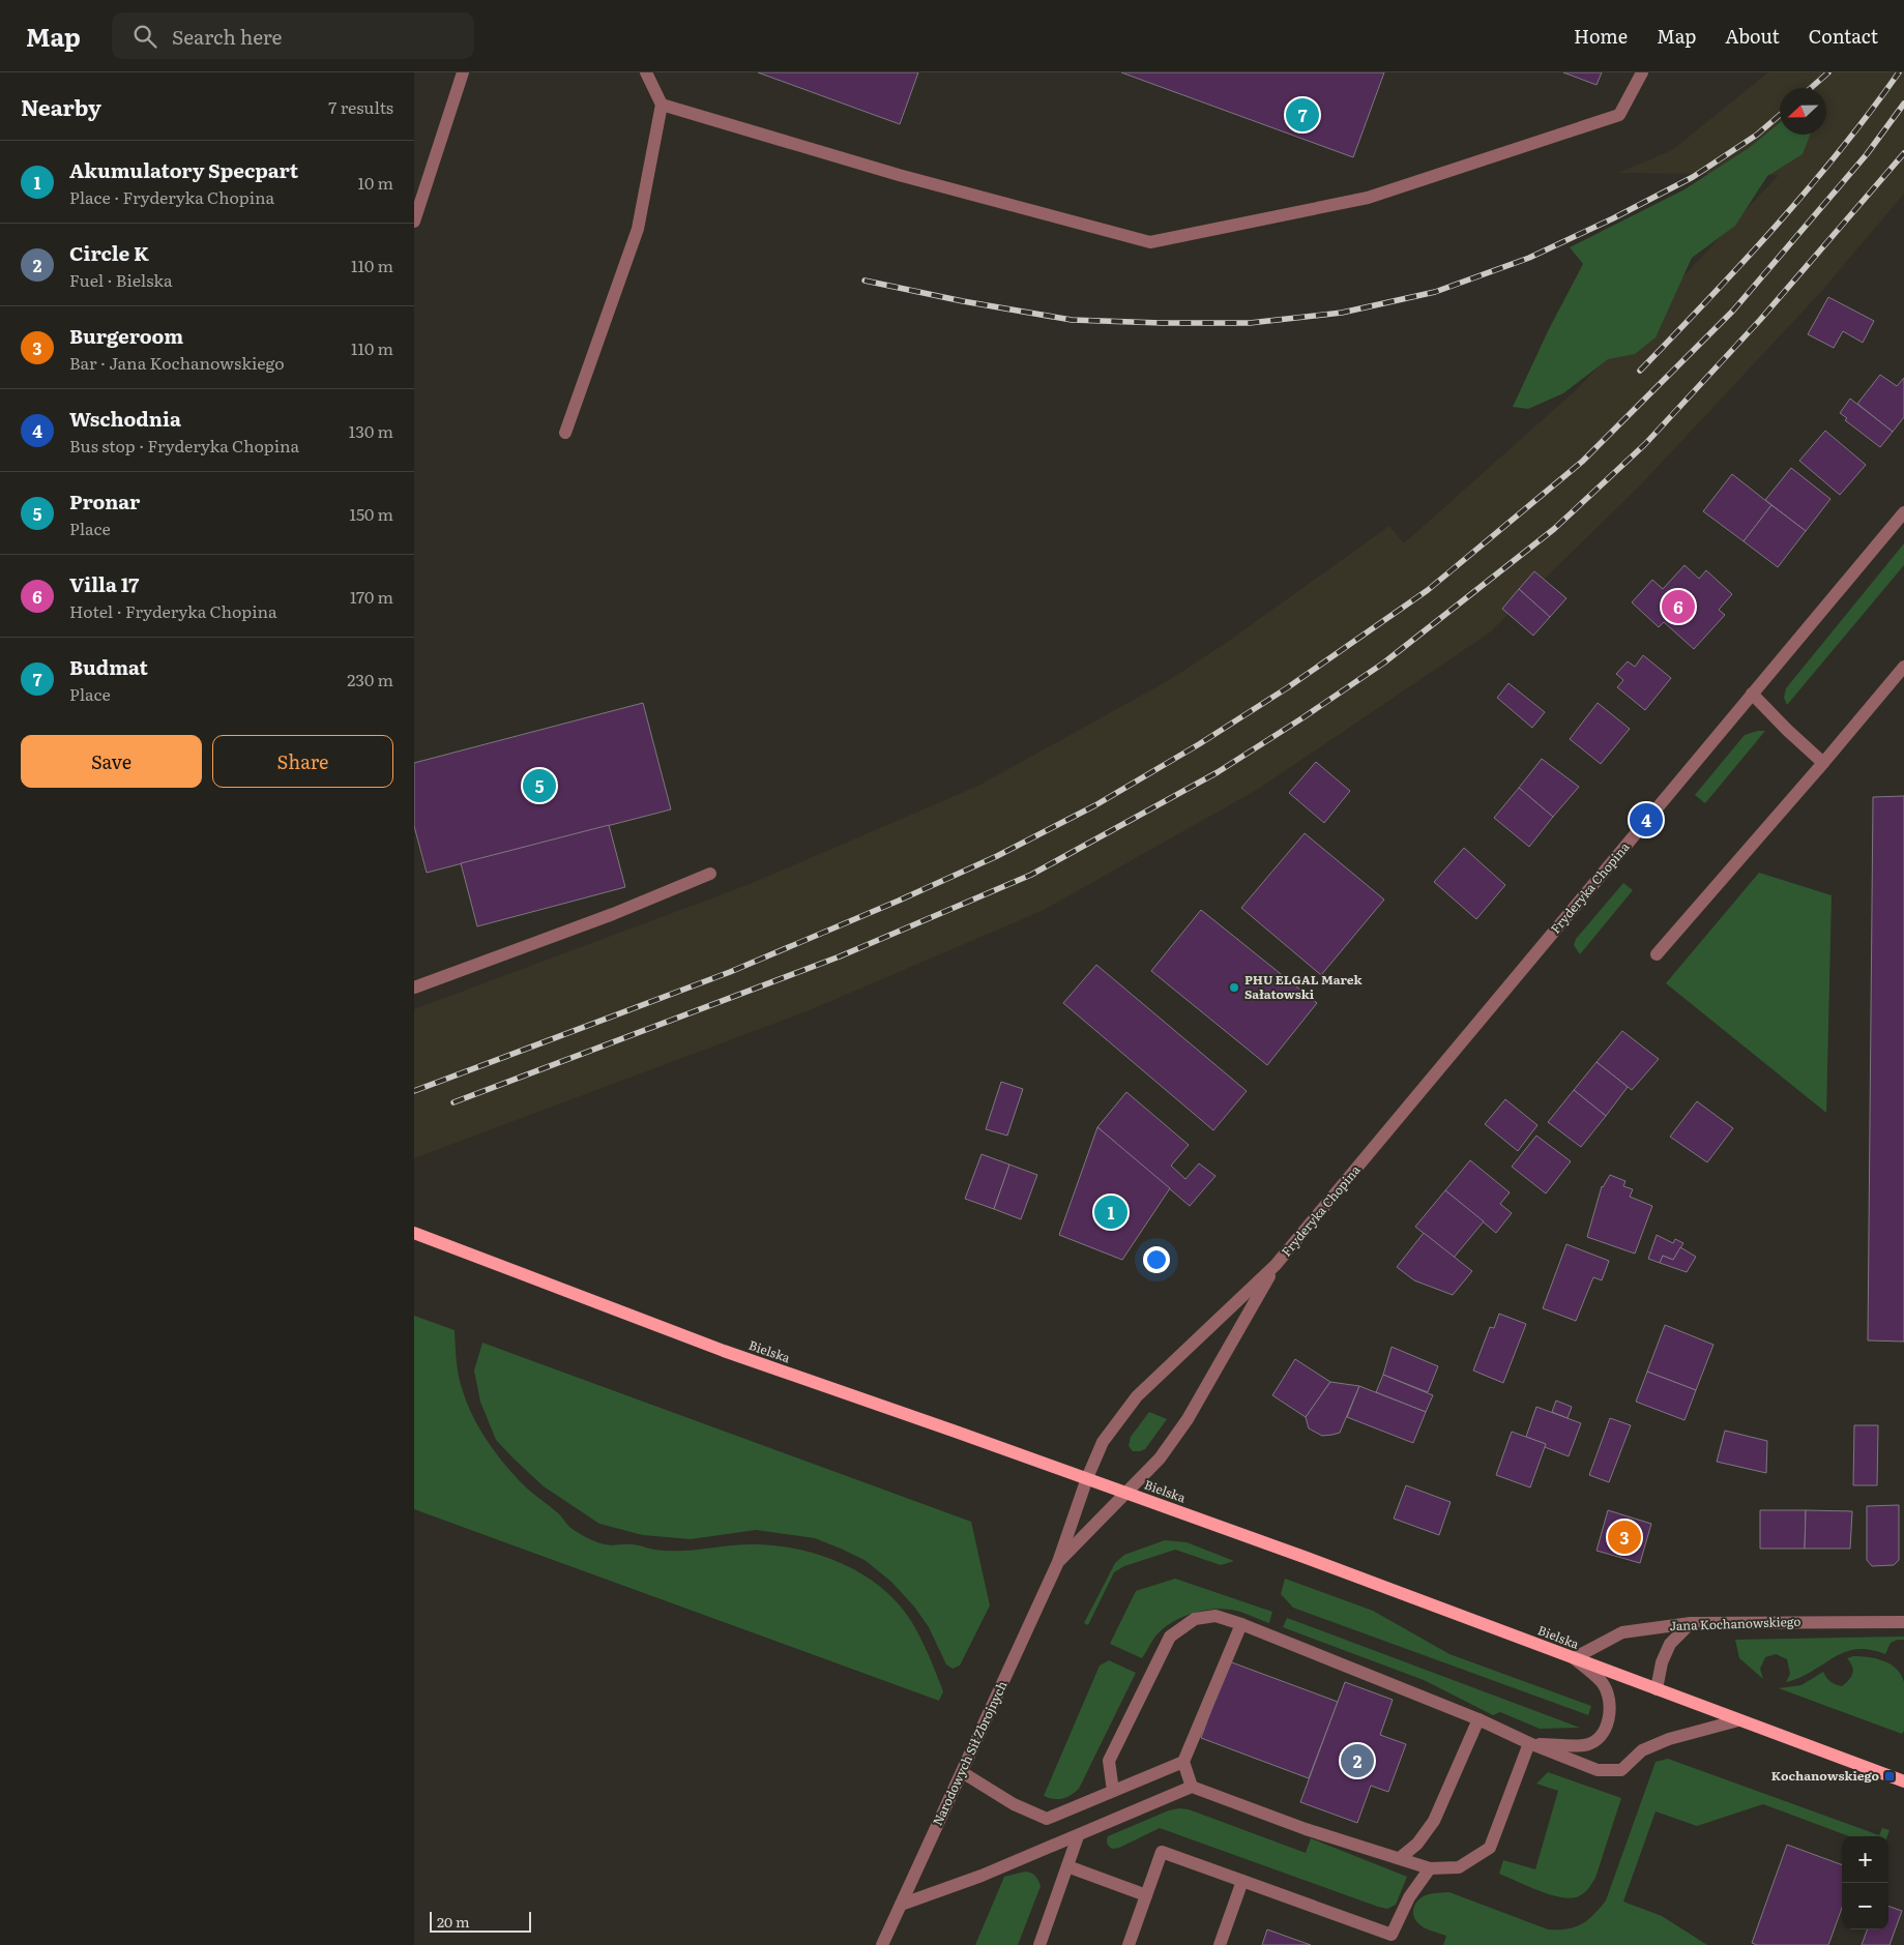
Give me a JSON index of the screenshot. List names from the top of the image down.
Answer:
{
  "streets": {
    "main road": ["Bielska"],
    "street": ["Fryderyka Chopina", "Jana Kochanowskiego", "Narodowych Sił Zbrojnych"]
  },
  "crossings": [
    ["Fryderyka Chopina", "Bielska"],
    ["Fryderyka Chopina", "Narodowych Sił Zbrojnych"],
    ["Bielska", "Jana Kochanowskiego"],
    ["Bielska", "Narodowych Sił Zbrojnych"]
  ],
  "places": {
    "other": ["PHU ELGAL Marek Sałatowski"],
    "transit": ["Kochanowskiego"]
  },
  "scale_bar": "20 m",
  "north": "left",
  "page": {
    "header": "Map",
    "search": "Search here",
    "nav": [
      "Home",
      "Map",
      "About",
      "Contact"
    ],
    "heading": ["Nearby", "7 results"],
    "pins": [
      "7",
      "6",
      "5",
      "4",
      "1",
      "3",
      "2"
    ],
    "list": [
      {
        "mark": "1",
        "name": "Akumulatory Specpart",
        "note": "Place · Fryderyka Chopina",
        "value": "10 m"
      },
      {
        "mark": "2",
        "name": "Circle K",
        "note": "Fuel · Bielska",
        "value": "110 m"
      },
      {
        "mark": "3",
        "name": "Burgeroom",
        "note": "Bar · Jana Kochanowskiego",
        "value": "110 m"
      },
      {
        "mark": "4",
        "name": "Wschodnia",
        "note": "Bus stop · Fryderyka Chopina",
        "value": "130 m"
      },
      {
        "mark": "5",
        "name": "Pronar",
        "note": "Place",
        "value": "150 m"
      },
      {
        "mark": "6",
        "name": "Villa 17",
        "note": "Hotel · Fryderyka Chopina",
        "value": "170 m"
      },
      {
        "mark": "7",
        "name": "Budmat",
        "note": "Place",
        "value": "230 m"
      }
    ],
    "buttons": ["Save", "Share"],
    "map_buttons": ["+", "−"],
    "scale": "20 m"
  }
}
